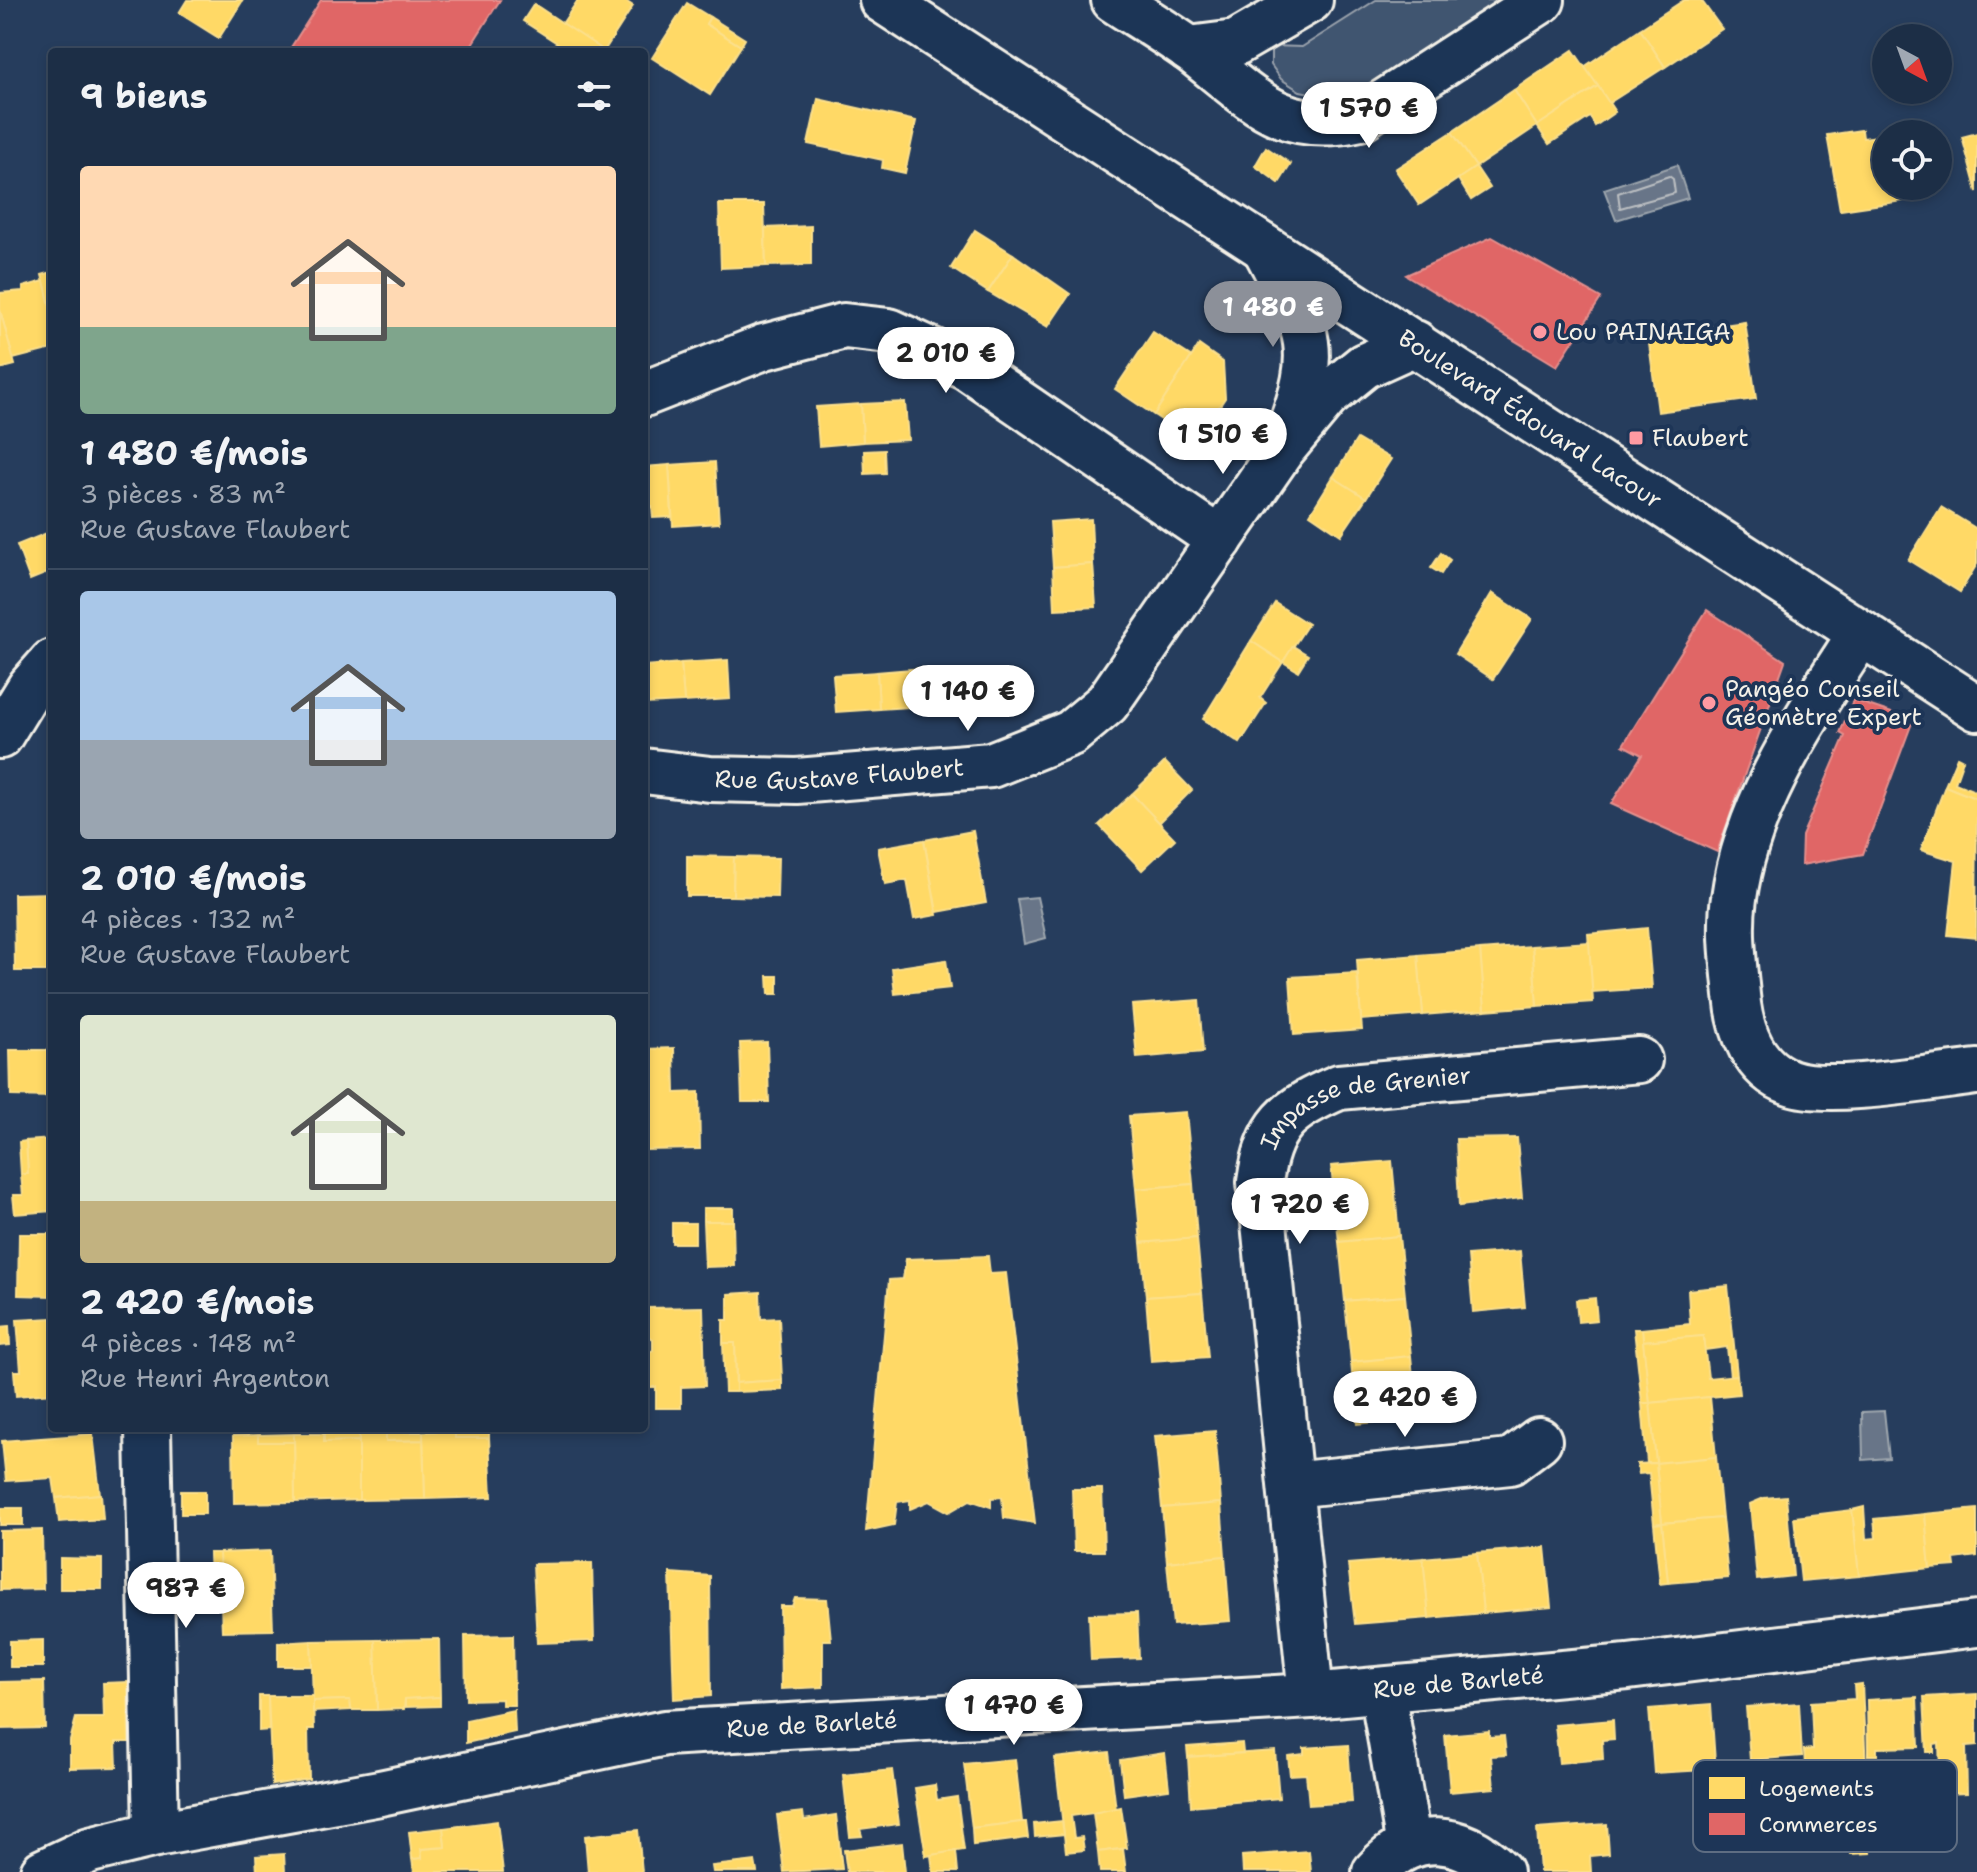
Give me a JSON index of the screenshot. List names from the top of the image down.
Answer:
{
  "streets": {
    "street": [
      "Boulevard Édouard Lacour",
      "Rue Gustave Flaubert",
      "Impasse de Grenier",
      "Rue de Barleté"
    ]
  },
  "crossings": [
    ["Boulevard Édouard Lacour", "Rue Gustave Flaubert"],
    ["Impasse de Grenier", "Rue de Barleté"]
  ],
  "places": {
    "other": ["Lou PAINAIGA", "Pangéo Conseil Géomètre Expert"],
    "transit": ["Flaubert"]
  },
  "legend": ["Logements", "Commerces"],
  "north": "bottom right",
  "page": {
    "heading": "9 biens",
    "price": [
      "1 570 €",
      "1 480 €",
      "2 010 €",
      "1 510 €",
      "1 140 €",
      "1 720 €",
      "2 420 €",
      "987 €",
      "1 470 €"
    ],
    "list": [
      {
        "name": "1 480 €/mois",
        "note": "3 pièces · 83 m² · Rue Gustave Flaubert"
      },
      {
        "name": "2 010 €/mois",
        "note": "4 pièces · 132 m² · Rue Gustave Flaubert"
      },
      {
        "name": "2 420 €/mois",
        "note": "4 pièces · 148 m² · Rue Henri Argenton"
      }
    ]
  }
}
